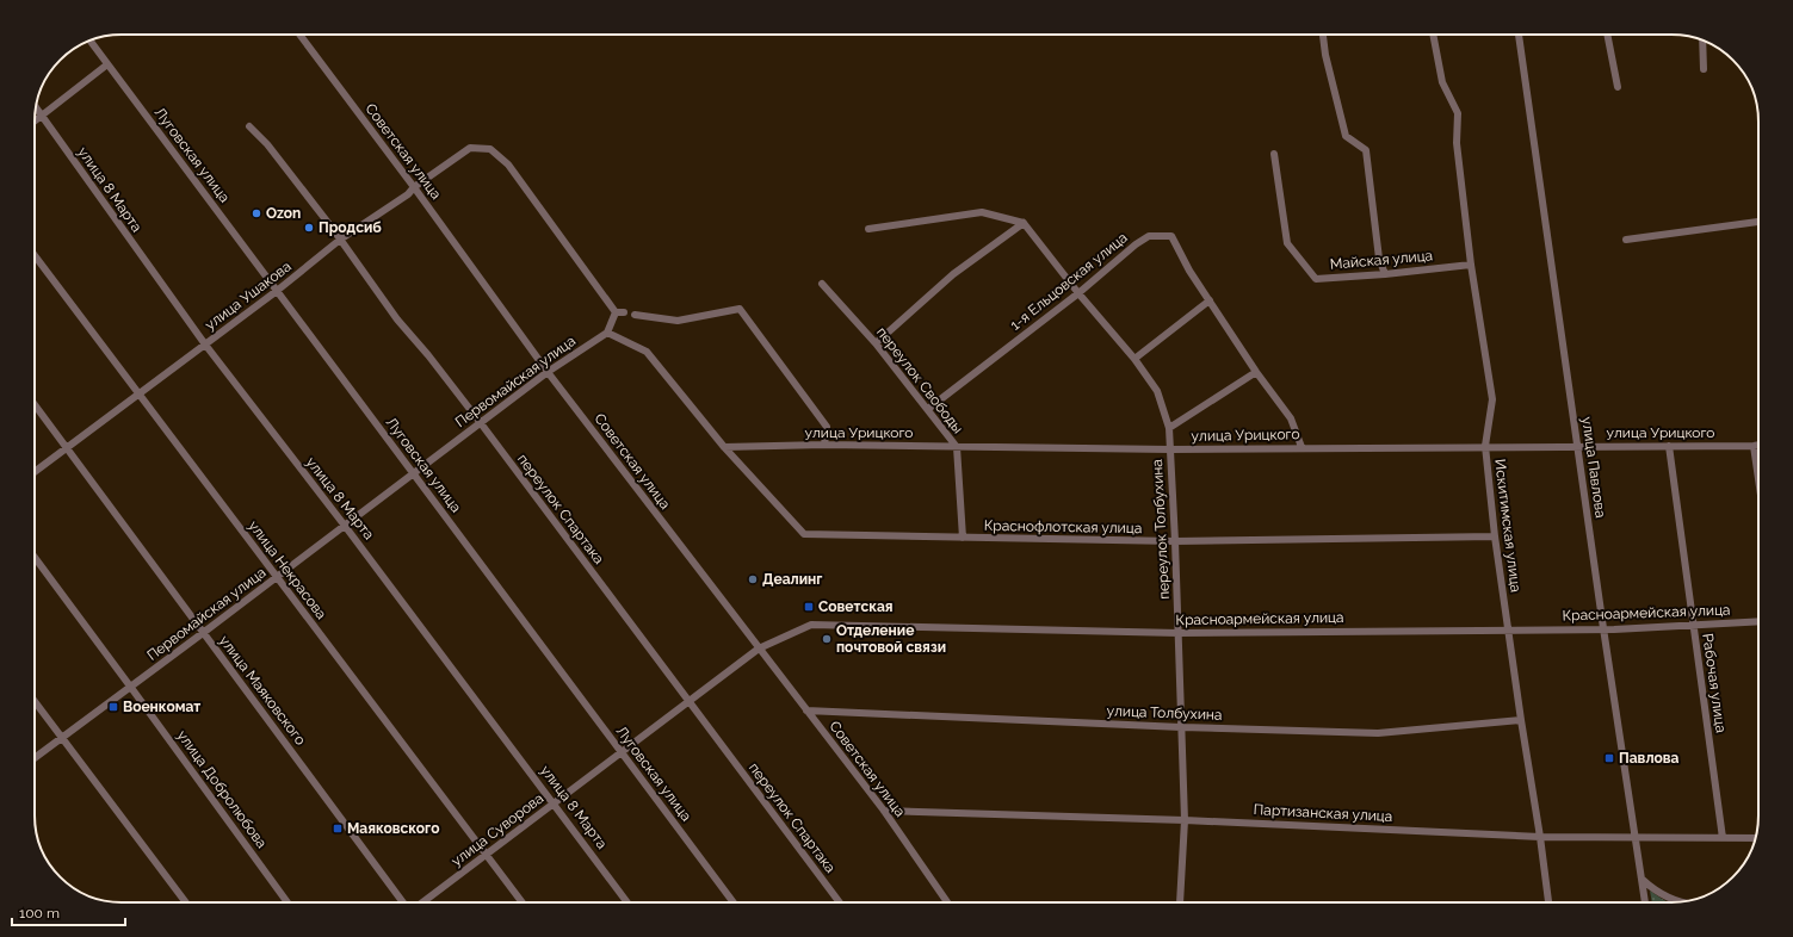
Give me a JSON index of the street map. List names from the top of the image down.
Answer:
{
  "streets": {
    "street": [
      "Советская улица",
      "Луговская улица",
      "улица 8 Марта",
      "Майская улица",
      "1-я Ельцовская улица",
      "улица Ушакова",
      "переулок Свободы",
      "Первомайская улица",
      "улица Урицкого",
      "улица Павлова",
      "переулок Спартака",
      "Искитимская улица",
      "Краснофлотская улица",
      "переулок Толбухина",
      "улица Некрасова",
      "Красноармейская улица",
      "Рабочая улица",
      "улица Маяковского",
      "улица Толбухина",
      "улица Добролюбова",
      "Партизанская улица",
      "улица Суворова"
    ]
  },
  "crossings": [
    ["Советская улица", "улица Ушакова"],
    ["Советская улица", "Первомайская улица"],
    ["Советская улица", "Красноармейская улица"],
    ["Советская улица", "улица Толбухина"],
    ["Советская улица", "Партизанская улица"],
    ["Советская улица", "улица Суворова"],
    ["Луговская улица", "улица Ушакова"],
    ["Луговская улица", "Первомайская улица"],
    ["Луговская улица", "улица Суворова"],
    ["улица 8 Марта", "улица Ушакова"],
    ["улица 8 Марта", "Первомайская улица"],
    ["улица 8 Марта", "улица Суворова"],
    ["Майская улица", "Искитимская улица"],
    ["1-я Ельцовская улица", "переулок Свободы"],
    ["1-я Ельцовская улица", "улица Урицкого"],
    ["1-я Ельцовская улица", "переулок Толбухина"],
    ["улица Ушакова", "переулок Спартака"],
    ["улица Ушакова", "улица Некрасова"],
    ["улица Ушакова", "улица Маяковского"],
    ["переулок Свободы", "улица Урицкого"],
    ["переулок Свободы", "Краснофлотская улица"],
    ["Первомайская улица", "переулок Спартака"],
    ["Первомайская улица", "улица Некрасова"],
    ["Первомайская улица", "улица Маяковского"],
    ["Первомайская улица", "улица Добролюбова"],
    ["улица Урицкого", "улица Павлова"],
    ["улица Урицкого", "Искитимская улица"],
    ["улица Урицкого", "Краснофлотская улица"],
    ["улица Урицкого", "переулок Толбухина"],
    ["улица Урицкого", "Рабочая улица"],
    ["улица Павлова", "Красноармейская улица"],
    ["улица Павлова", "Партизанская улица"],
    ["переулок Спартака", "улица Суворова"],
    ["Искитимская улица", "Краснофлотская улица"],
    ["Искитимская улица", "Красноармейская улица"],
    ["Искитимская улица", "улица Толбухина"],
    ["Искитимская улица", "Партизанская улица"],
    ["Краснофлотская улица", "переулок Толбухина"],
    ["переулок Толбухина", "Красноармейская улица"],
    ["переулок Толбухина", "улица Толбухина"],
    ["переулок Толбухина", "Партизанская улица"],
    ["улица Некрасова", "улица Суворова"],
    ["Красноармейская улица", "Рабочая улица"],
    ["Красноармейская улица", "улица Суворова"],
    ["Рабочая улица", "Партизанская улица"]
  ],
  "places": {
    "other": [
      "Ozon",
      "Продсиб",
      "Деалинг",
      "Отделение почтовой связи"
    ],
    "transit": [
      "Советская",
      "Военкомат",
      "Павлова",
      "Маяковского"
    ]
  },
  "scale_bar": "100 m"
}
